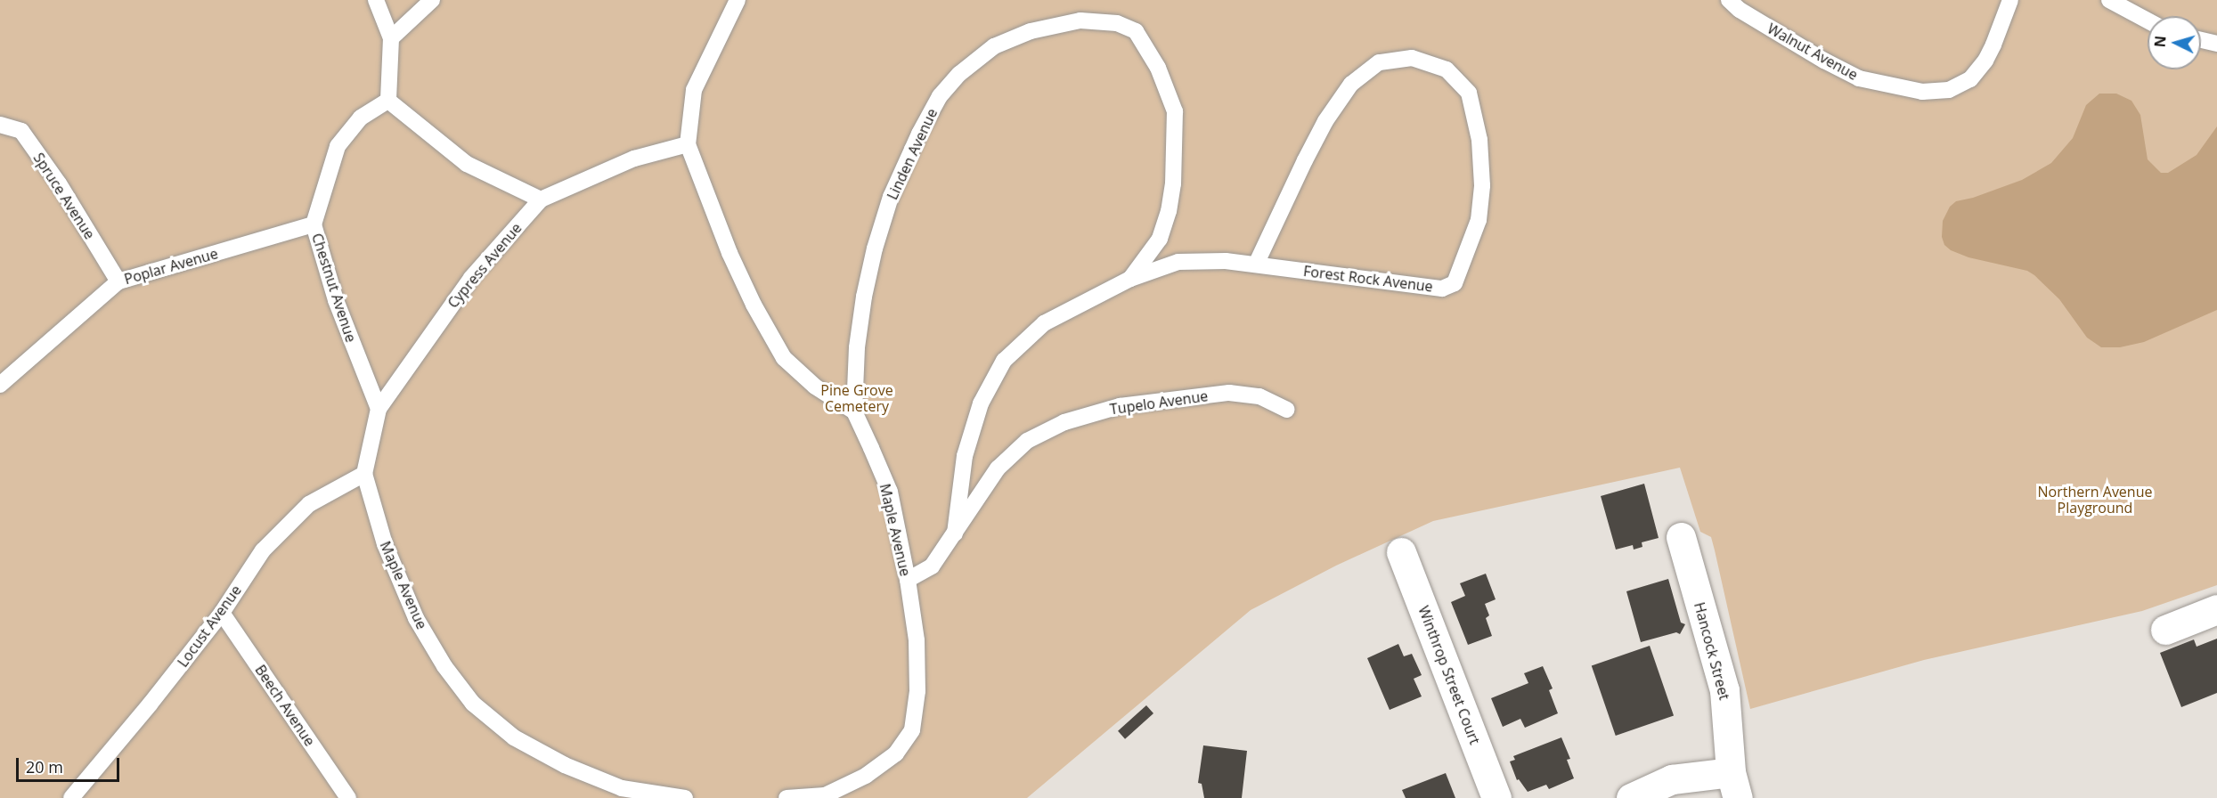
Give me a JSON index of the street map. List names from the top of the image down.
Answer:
{
  "streets": {
    "street": ["Hancock Street", "Winthrop Street Court"],
    "lane": [
      "Walnut Avenue",
      "Linden Avenue",
      "Spruce Avenue",
      "Cypress Avenue",
      "Poplar Avenue",
      "Forest Rock Avenue",
      "Chestnut Avenue",
      "Tupelo Avenue",
      "Maple Avenue",
      "Locust Avenue",
      "Beech Avenue"
    ]
  },
  "crossings": [
    ["Linden Avenue", "Forest Rock Avenue"],
    ["Linden Avenue", "Maple Avenue"],
    ["Spruce Avenue", "Poplar Avenue"],
    ["Cypress Avenue", "Chestnut Avenue"],
    ["Cypress Avenue", "Maple Avenue"],
    ["Cypress Avenue", "Locust Avenue"],
    ["Poplar Avenue", "Chestnut Avenue"],
    ["Forest Rock Avenue", "Tupelo Avenue"],
    ["Tupelo Avenue", "Maple Avenue"],
    ["Maple Avenue", "Locust Avenue"],
    ["Locust Avenue", "Beech Avenue"]
  ],
  "parks": ["Pine Grove Cemetery", "Northern Avenue Playground"],
  "scale_bar": "20 m",
  "north": "left"
}
